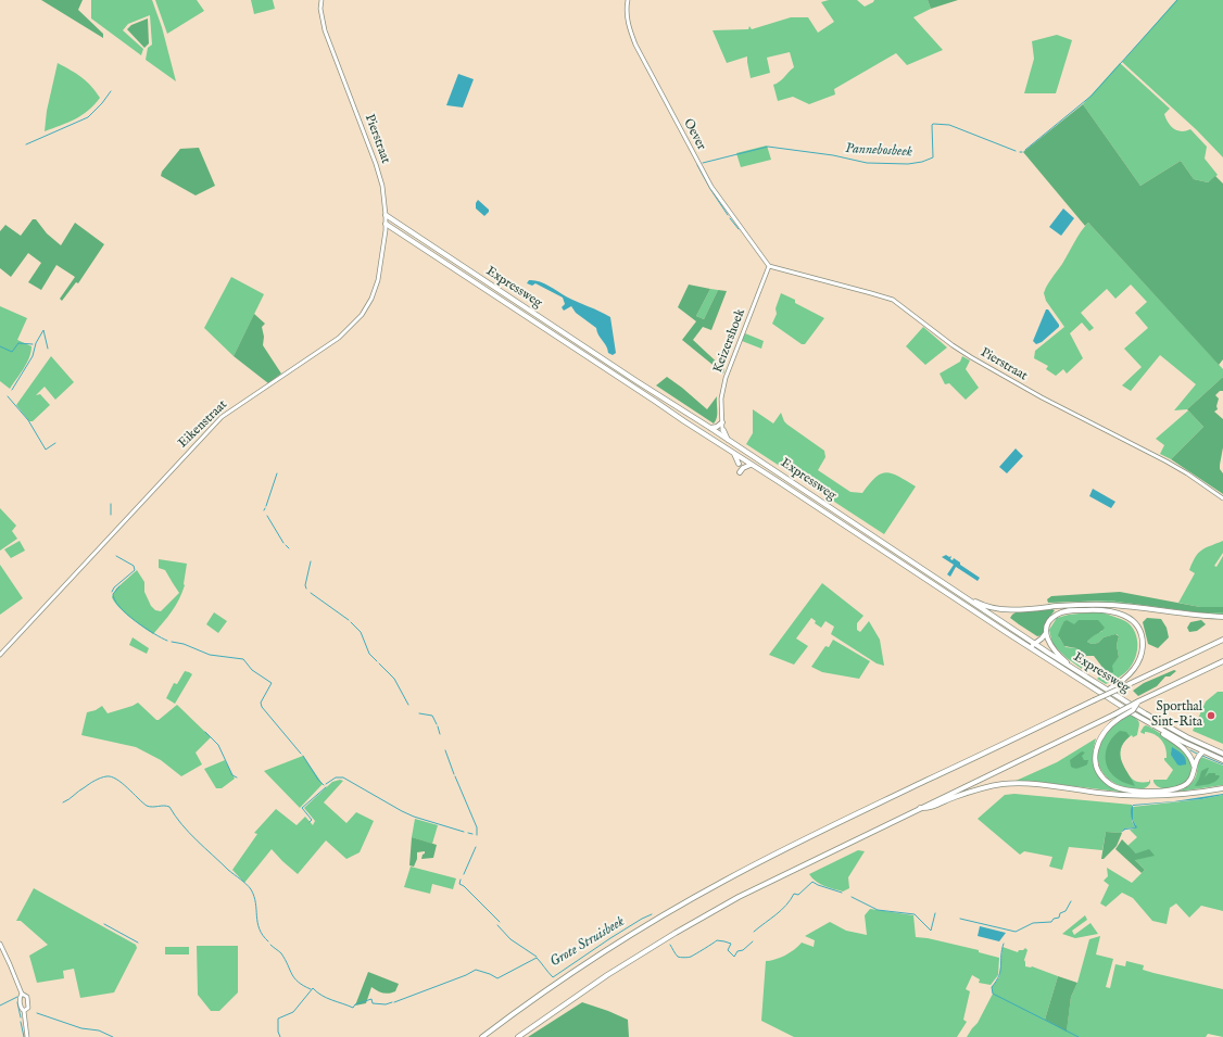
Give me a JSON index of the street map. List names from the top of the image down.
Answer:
{
  "streets": {
    "highway": ["Expressweg"],
    "street": [
      "Oever",
      "Pierstraat",
      "Keizershoek",
      "Eikenstraat"
    ]
  },
  "crossings": [
    ["Oever", "Pierstraat"],
    ["Oever", "Keizershoek"],
    ["Pierstraat", "Keizershoek"],
    ["Pierstraat", "Eikenstraat"],
    ["Expressweg", "Eikenstraat"]
  ],
  "water": ["Pannebosbeek", "Grote Struisbeek"],
  "places": ["Sporthal Sint-Rita"]
}
